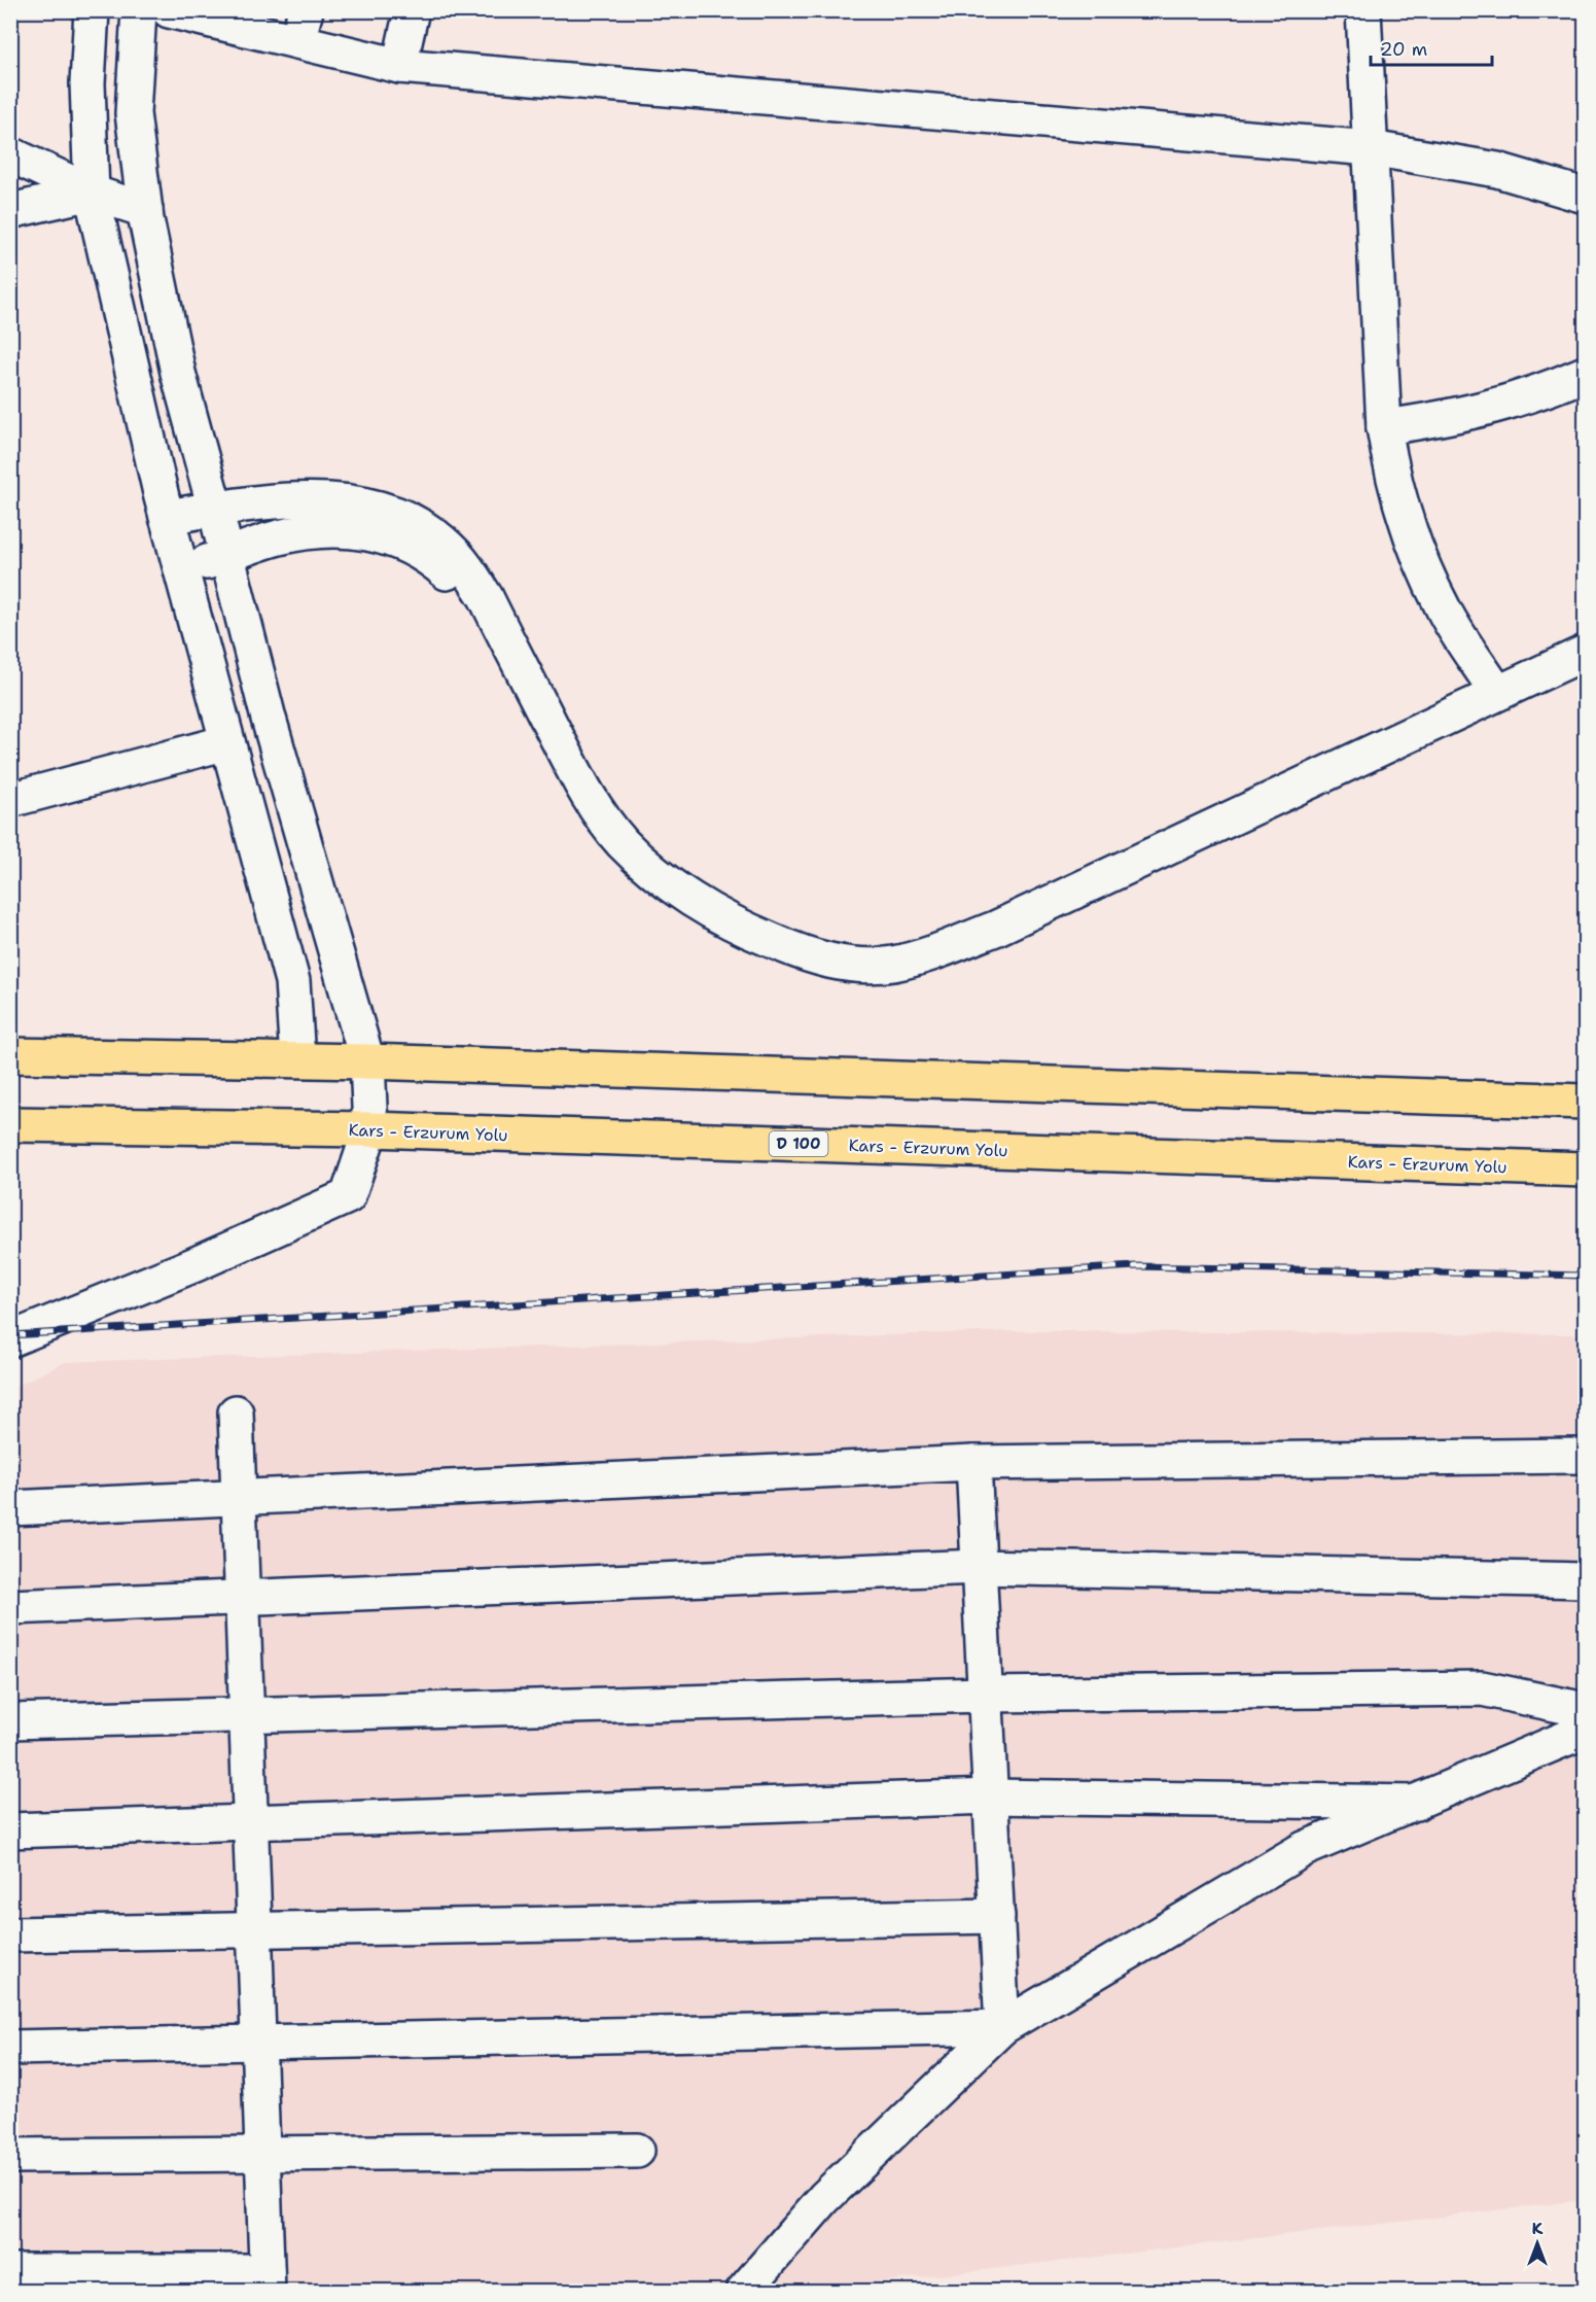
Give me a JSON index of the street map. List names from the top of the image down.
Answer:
{
  "streets": {
    "highway": ["Kars - Erzurum Yolu", "D 100"]
  },
  "scale_bar": "20 m",
  "north": "top"
}
